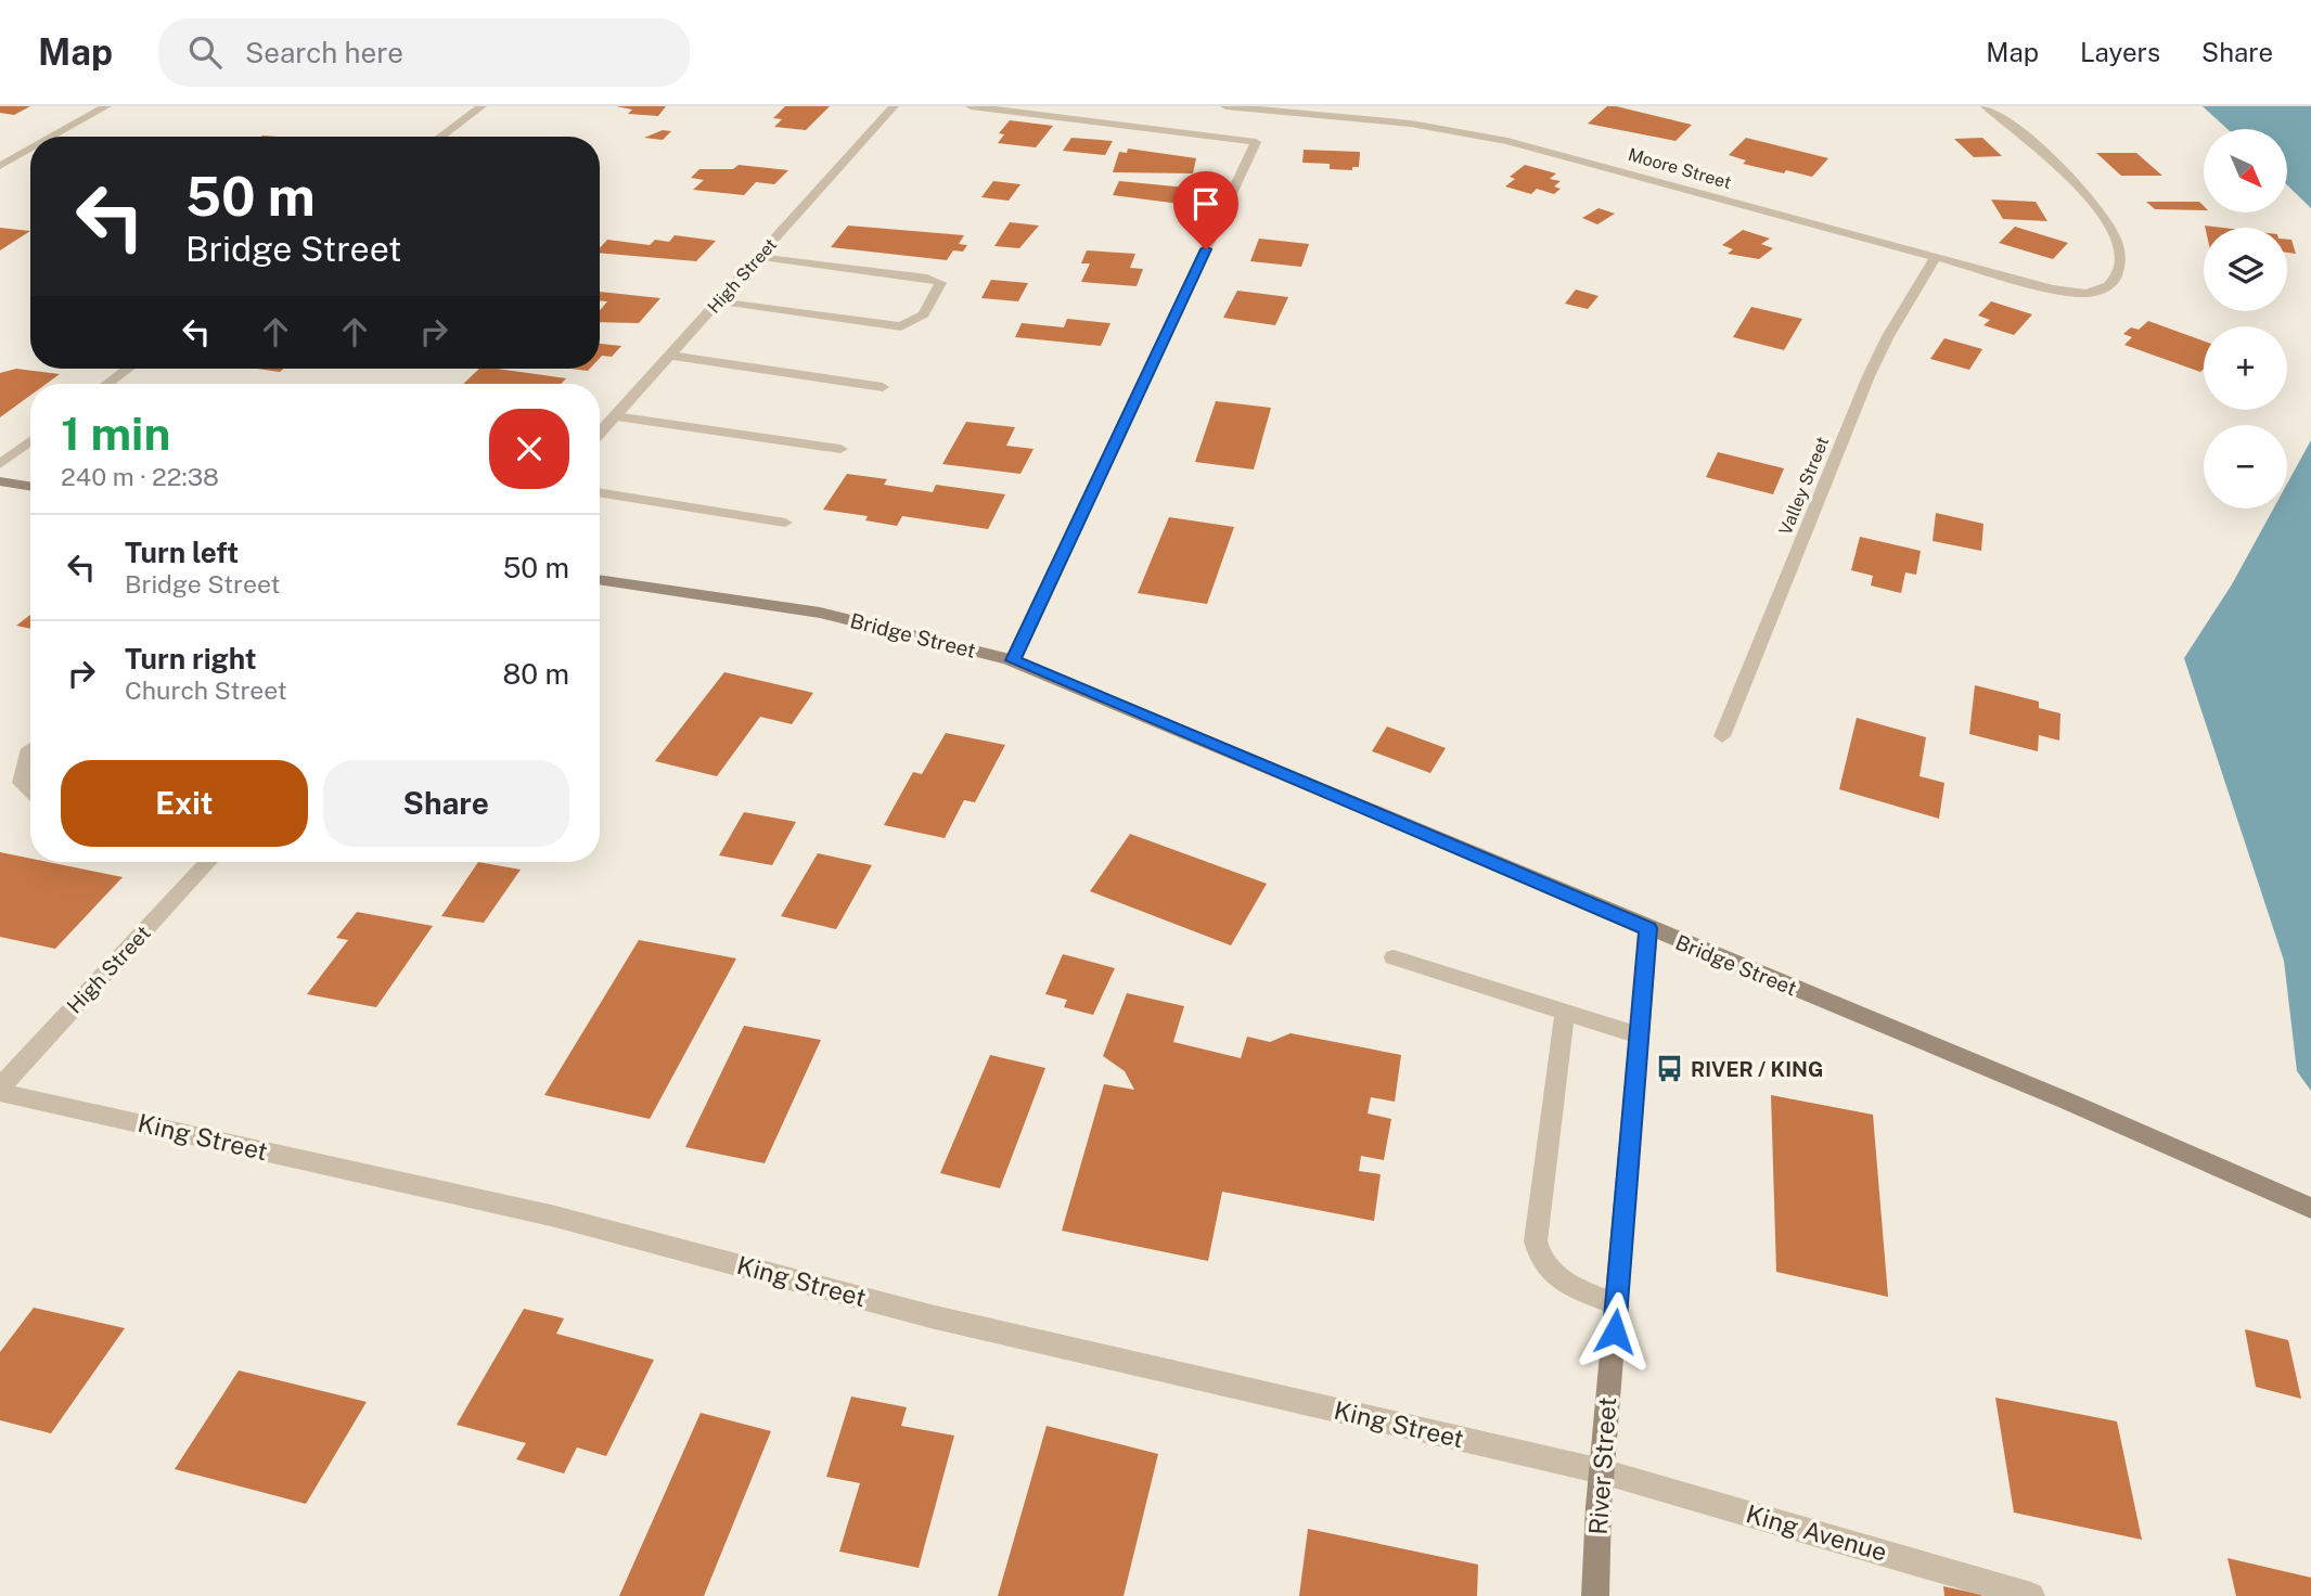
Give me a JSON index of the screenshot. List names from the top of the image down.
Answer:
{
  "streets": {
    "main road": ["Bridge Street", "River Street"],
    "street": [
      "Moore Street",
      "High Street",
      "Valley Street",
      "King Street",
      "King Avenue"
    ]
  },
  "crossings": [
    ["Moore Street", "Valley Street"],
    ["High Street", "King Street"],
    ["Bridge Street", "River Street"],
    ["King Street", "River Street"],
    ["King Street", "King Avenue"],
    ["River Street", "King Avenue"]
  ],
  "places": {
    "bus stop": ["RIVER / KING"]
  },
  "north": "bottom right",
  "page": {
    "header": "Map",
    "search": "Search here",
    "nav": ["Map", "Layers", "Share"],
    "map_buttons": ["+", "−"],
    "turn": ["50 m", "Bridge Street"],
    "heading": ["1 min", "240 m · 22:38"],
    "list": [
      {
        "name": "Turn left",
        "note": "Bridge Street",
        "value": "50 m"
      },
      {
        "name": "Turn right",
        "note": "Church Street",
        "value": "80 m"
      }
    ],
    "buttons": ["Exit", "Share"]
  }
}
